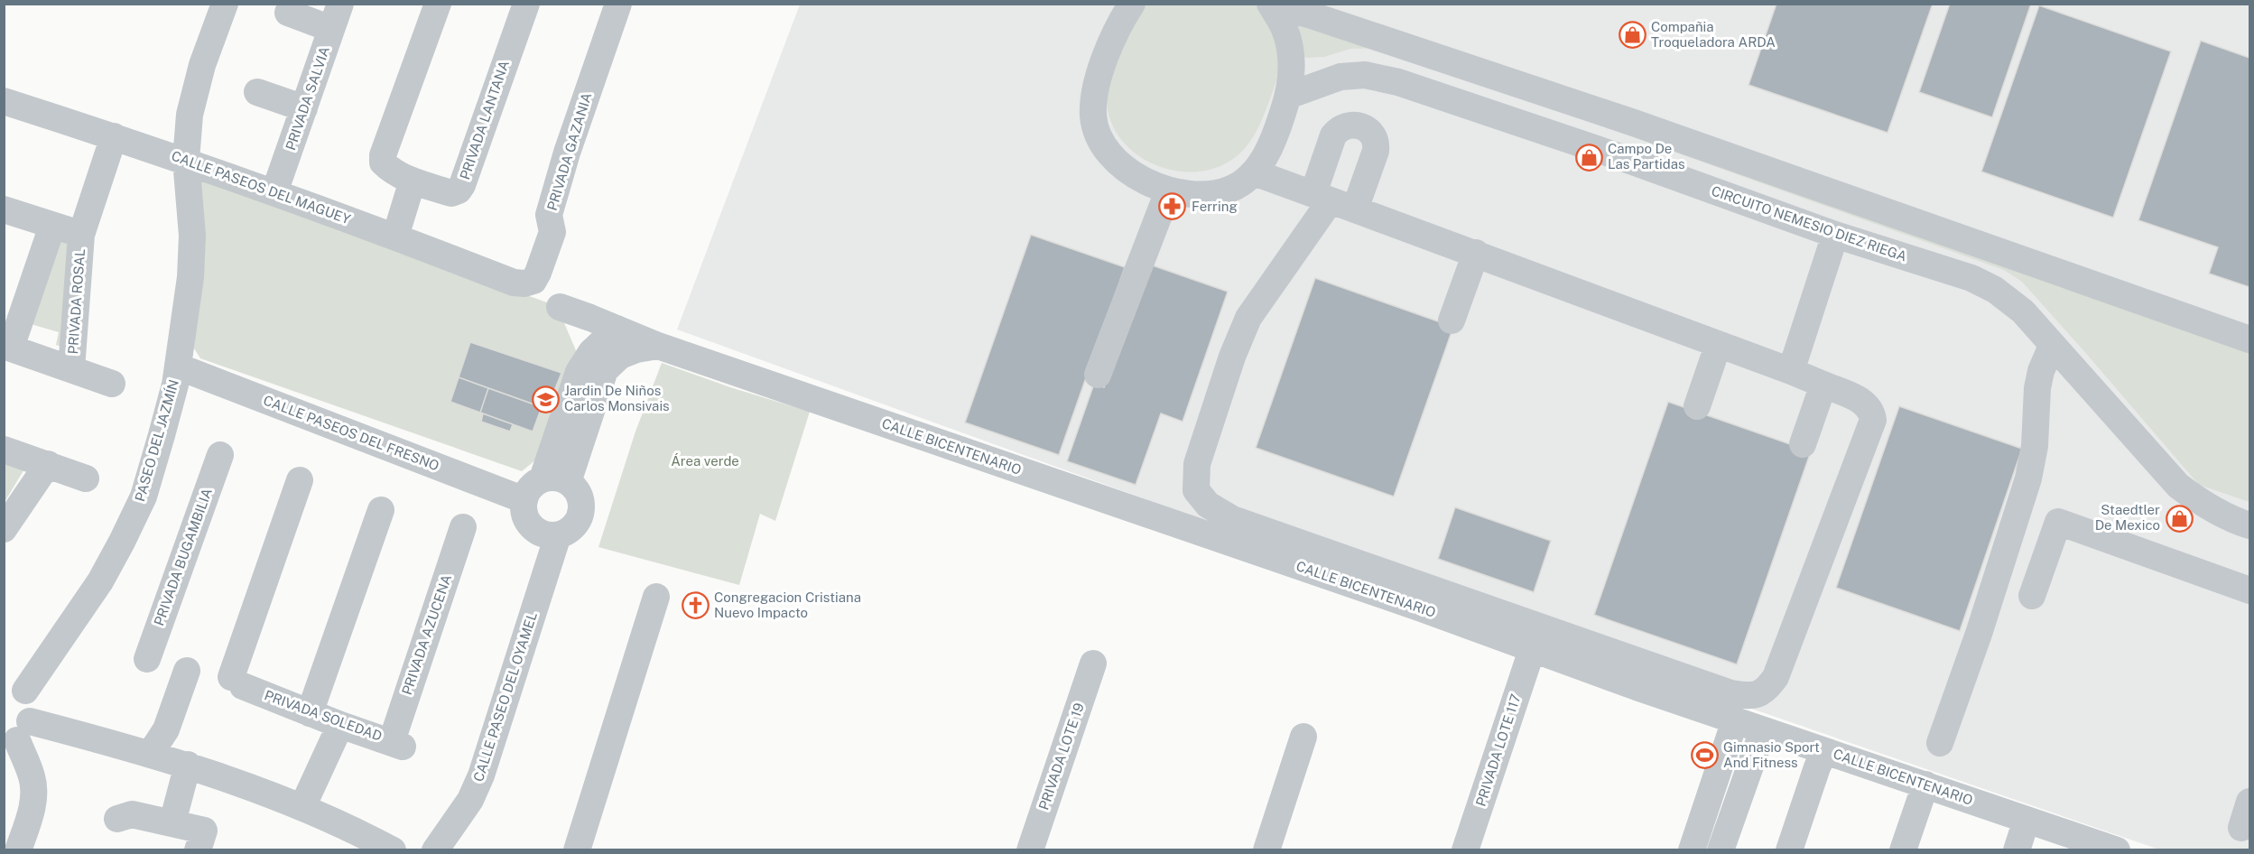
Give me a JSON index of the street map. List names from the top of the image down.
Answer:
{
  "streets": {
    "street": [
      "PRIVADA SALVIA",
      "PRIVADA LANTANA",
      "PRIVADA GAZANIA",
      "CALLE PASEOS DEL MAGUEY",
      "CIRCUITO NEMESIO DIEZ RIEGA",
      "PRIVADA ROSAL",
      "CALLE PASEOS DEL FRESNO",
      "PASEO DEL JAZMÍN",
      "CALLE BICENTENARIO",
      "PRIVADA BUGAMBILIA",
      "PRIVADA AZUCENA",
      "CALLE PASEO DEL OYAMEL",
      "PRIVADA SOLEDAD",
      "PRIVADA LOTE 117",
      "PRIVADA LOTE 19"
    ]
  },
  "crossings": [
    ["PRIVADA SALVIA", "CALLE PASEOS DEL MAGUEY"],
    ["PRIVADA GAZANIA", "CALLE PASEOS DEL MAGUEY"],
    ["CALLE PASEOS DEL MAGUEY", "PRIVADA ROSAL"],
    ["CALLE PASEOS DEL MAGUEY", "PASEO DEL JAZMÍN"],
    ["CALLE PASEOS DEL FRESNO", "PASEO DEL JAZMÍN"],
    ["CALLE PASEOS DEL FRESNO", "CALLE PASEO DEL OYAMEL"],
    ["CALLE BICENTENARIO", "PRIVADA LOTE 117"],
    ["PRIVADA AZUCENA", "PRIVADA SOLEDAD"]
  ],
  "parks": ["Área verde"],
  "places": {
    "shop": ["Compañia Troqueladora ARDA", "Campo De Las Partidas", "Staedtler De Mexico"],
    "pharmacy": ["Ferring"],
    "school or university": ["Jardin De Niños Carlos Monsivais"],
    "church": ["Congregacion Cristiana Nuevo Impacto"],
    "sports": ["Gimnasio Sport And Fitness"]
  }
}
